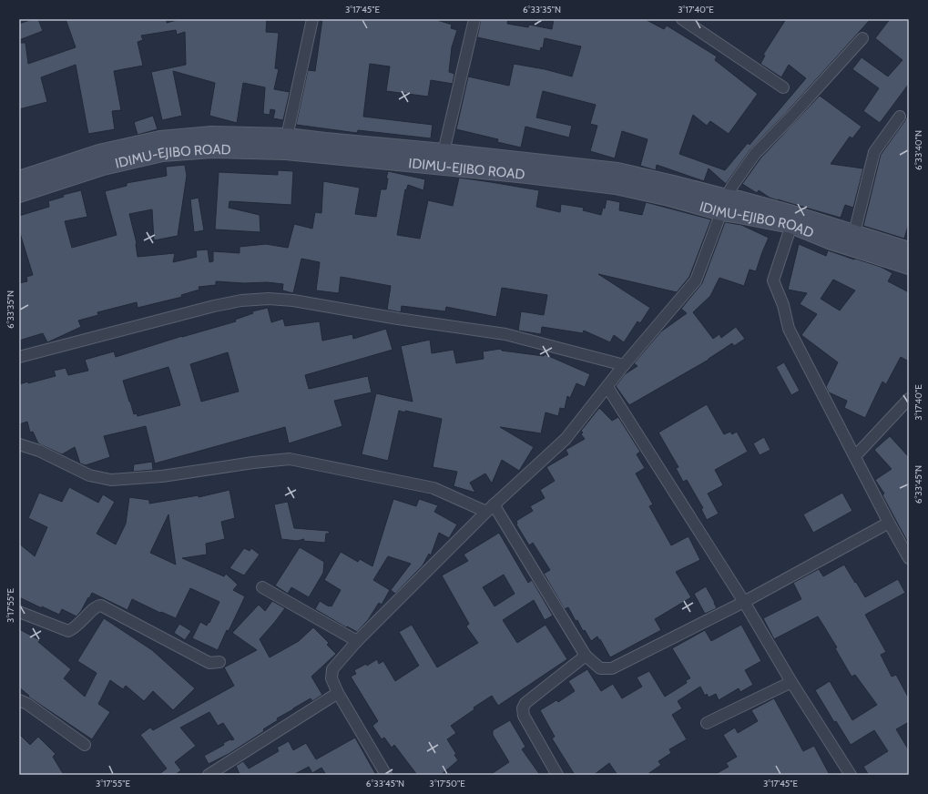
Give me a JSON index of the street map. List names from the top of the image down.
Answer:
{
  "streets": {
    "main road": ["IDIMU-EJIBO ROAD"]
  },
  "coordinates": [
    "3°17'45\"E",
    "6°33'35\"N",
    "3°17'40\"E",
    "6°33'40\"N",
    "6°33'45\"N",
    "3°17'55\"E",
    "3°17'50\"E"
  ]
}
